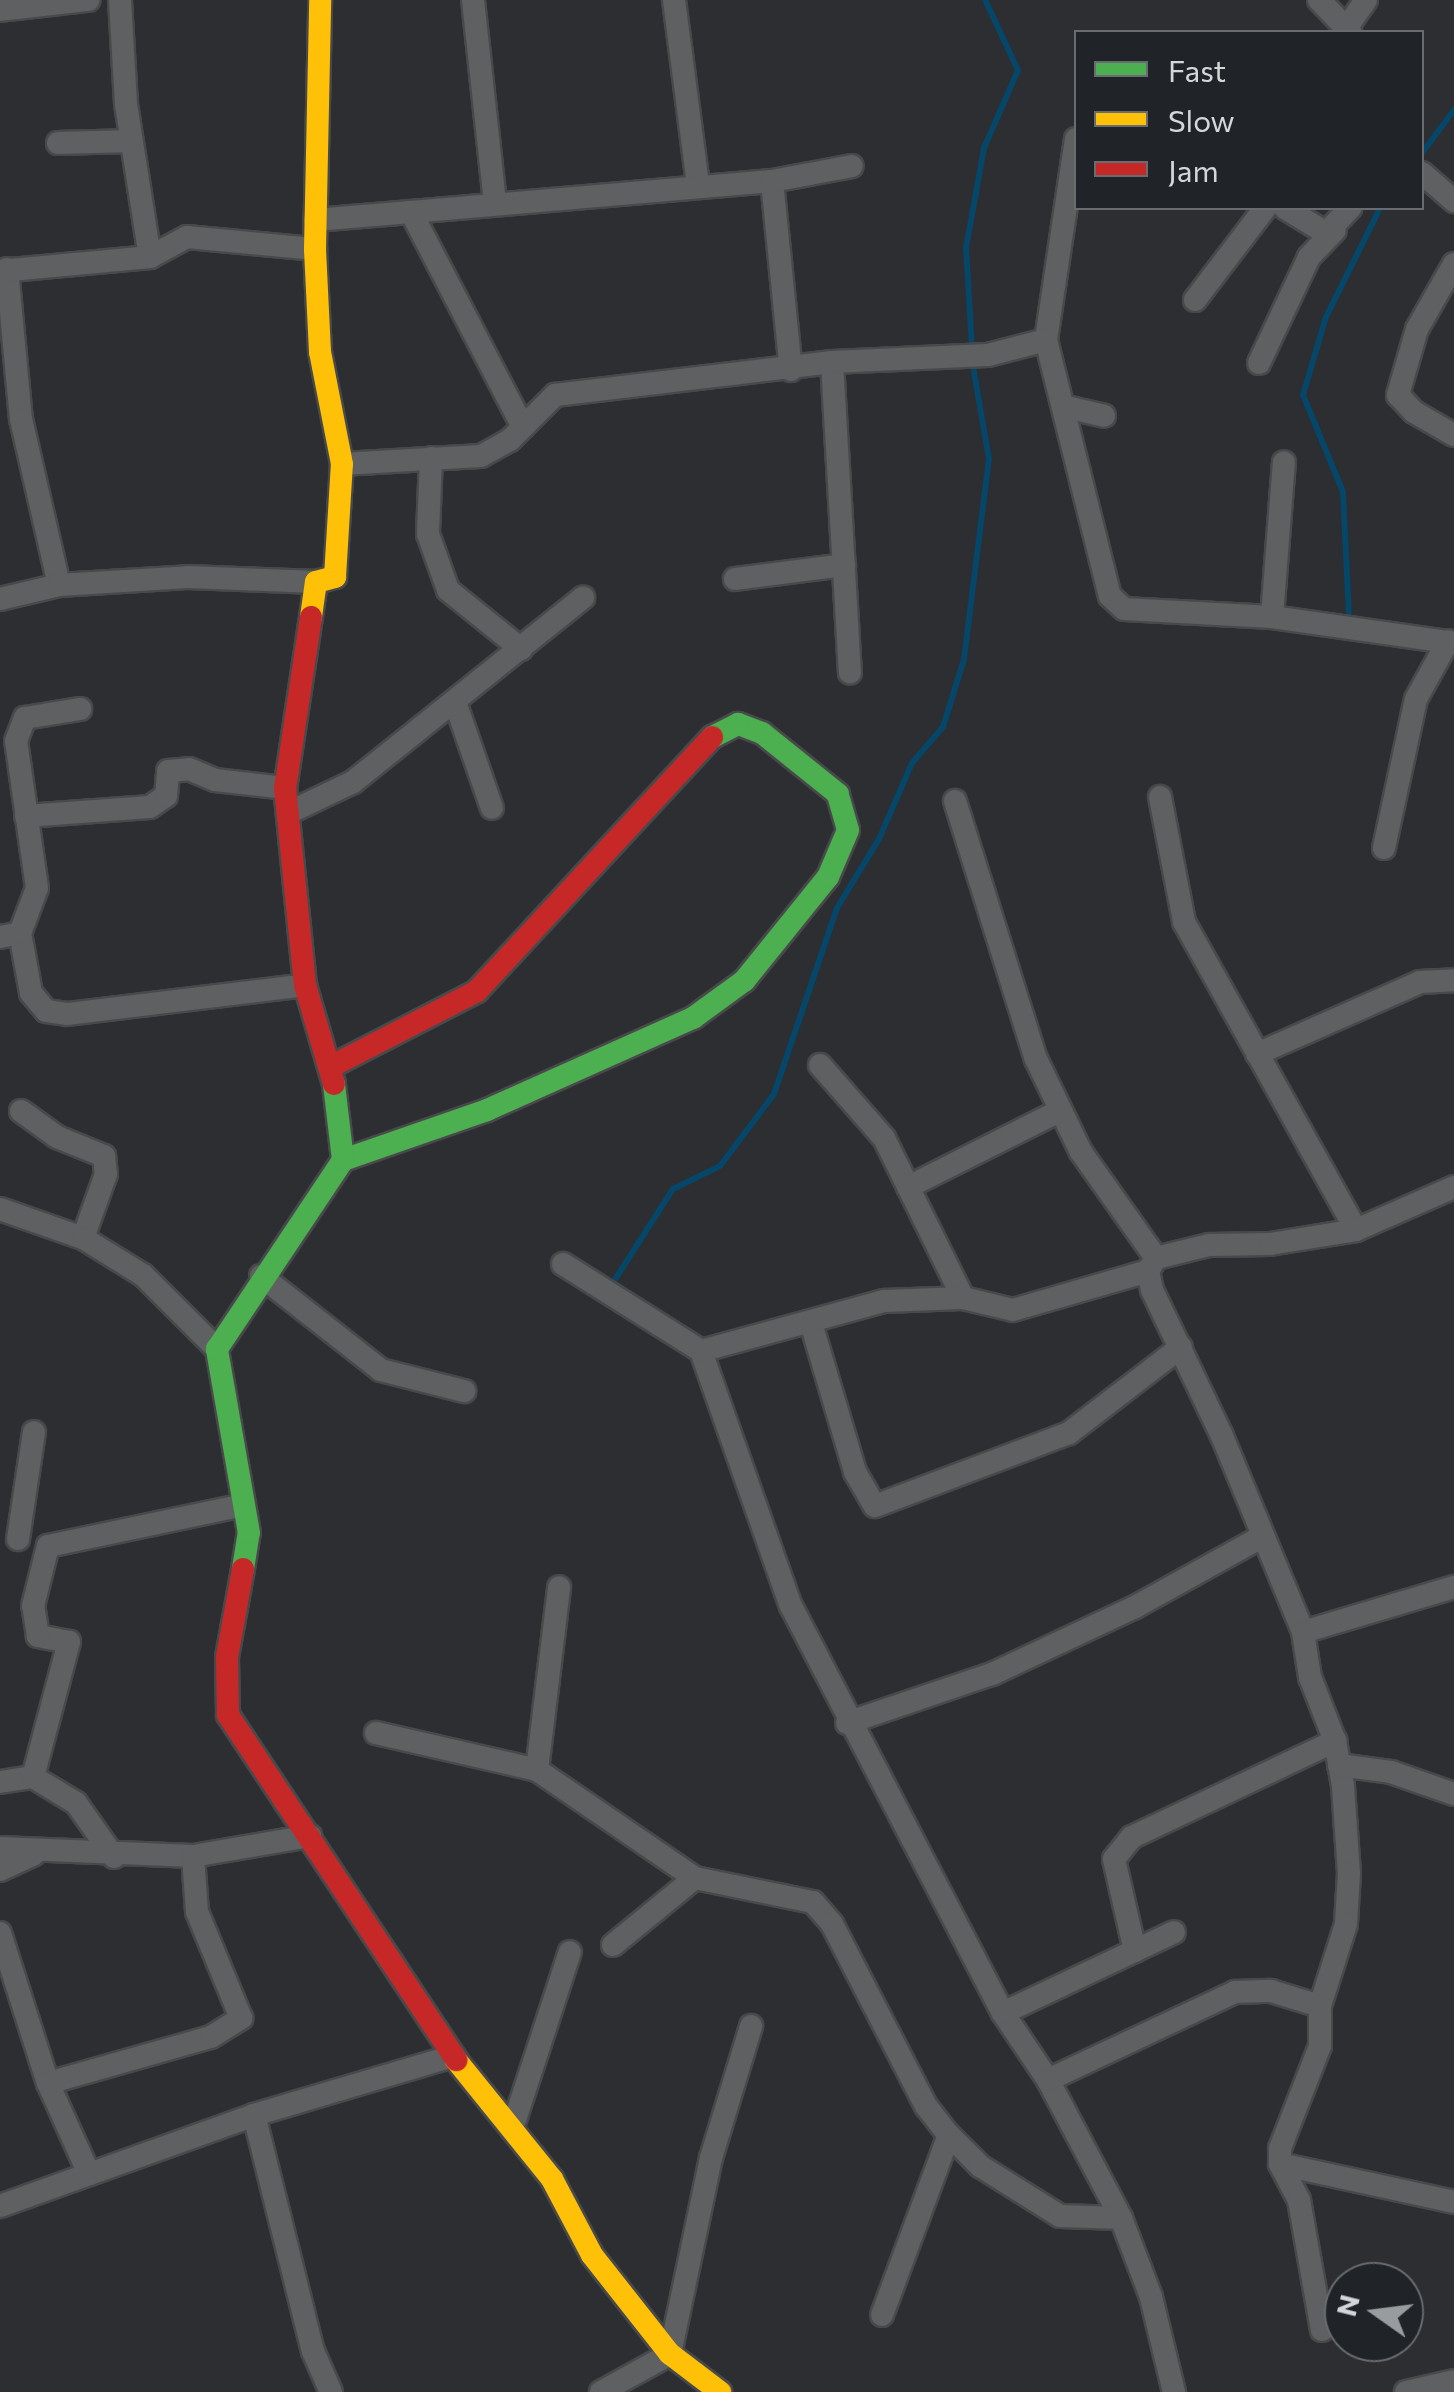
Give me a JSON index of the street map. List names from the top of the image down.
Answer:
{
  "legend": ["Fast", "Slow", "Jam"],
  "north": "left"
}
